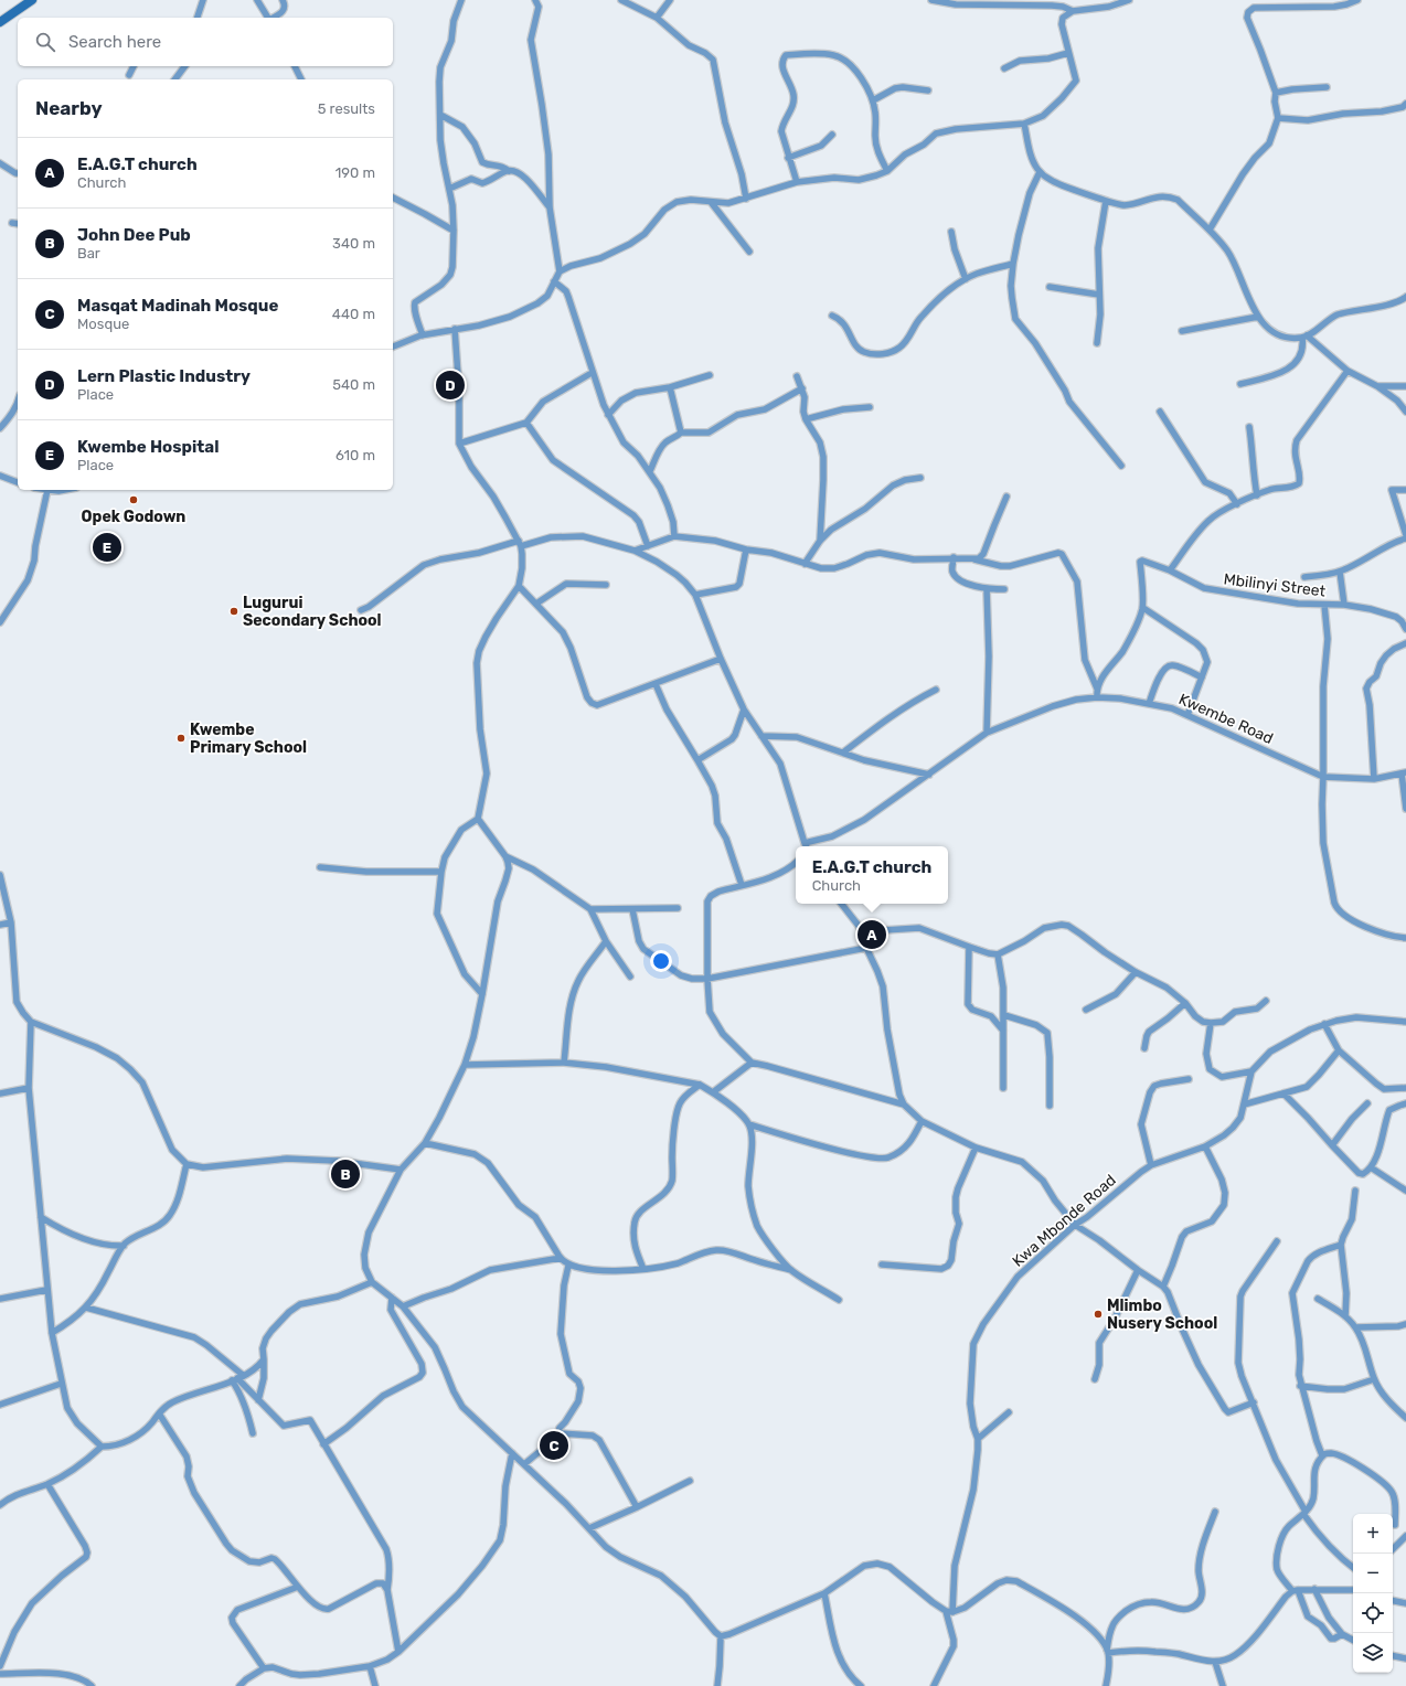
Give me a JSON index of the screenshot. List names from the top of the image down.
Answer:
{
  "streets": {
    "street": ["Mbilinyi Street", "Kwembe Road", "Kwa Mbonde Road"]
  },
  "places": [
    "Opek Godown",
    "Lugurui Secondary School",
    "Kwembe Primary School",
    "Mlimbo Nusery School"
  ],
  "page": {
    "search": "Search here",
    "heading": ["Nearby", "5 results"],
    "list": [
      {
        "mark": "A",
        "name": "E.A.G.T church",
        "note": "Church",
        "value": "190 m"
      },
      {
        "mark": "B",
        "name": "John Dee Pub",
        "note": "Bar",
        "value": "340 m"
      },
      {
        "mark": "C",
        "name": "Masqat Madinah Mosque",
        "note": "Mosque",
        "value": "440 m"
      },
      {
        "mark": "D",
        "name": "Lern Plastic Industry",
        "note": "Place",
        "value": "540 m"
      },
      {
        "mark": "E",
        "name": "Kwembe Hospital",
        "note": "Place",
        "value": "610 m"
      }
    ],
    "pins": [
      "D",
      "E",
      "A",
      "B",
      "C"
    ],
    "popup": ["E.A.G.T church", "Church"],
    "map_buttons": ["+", "−"]
  }
}
